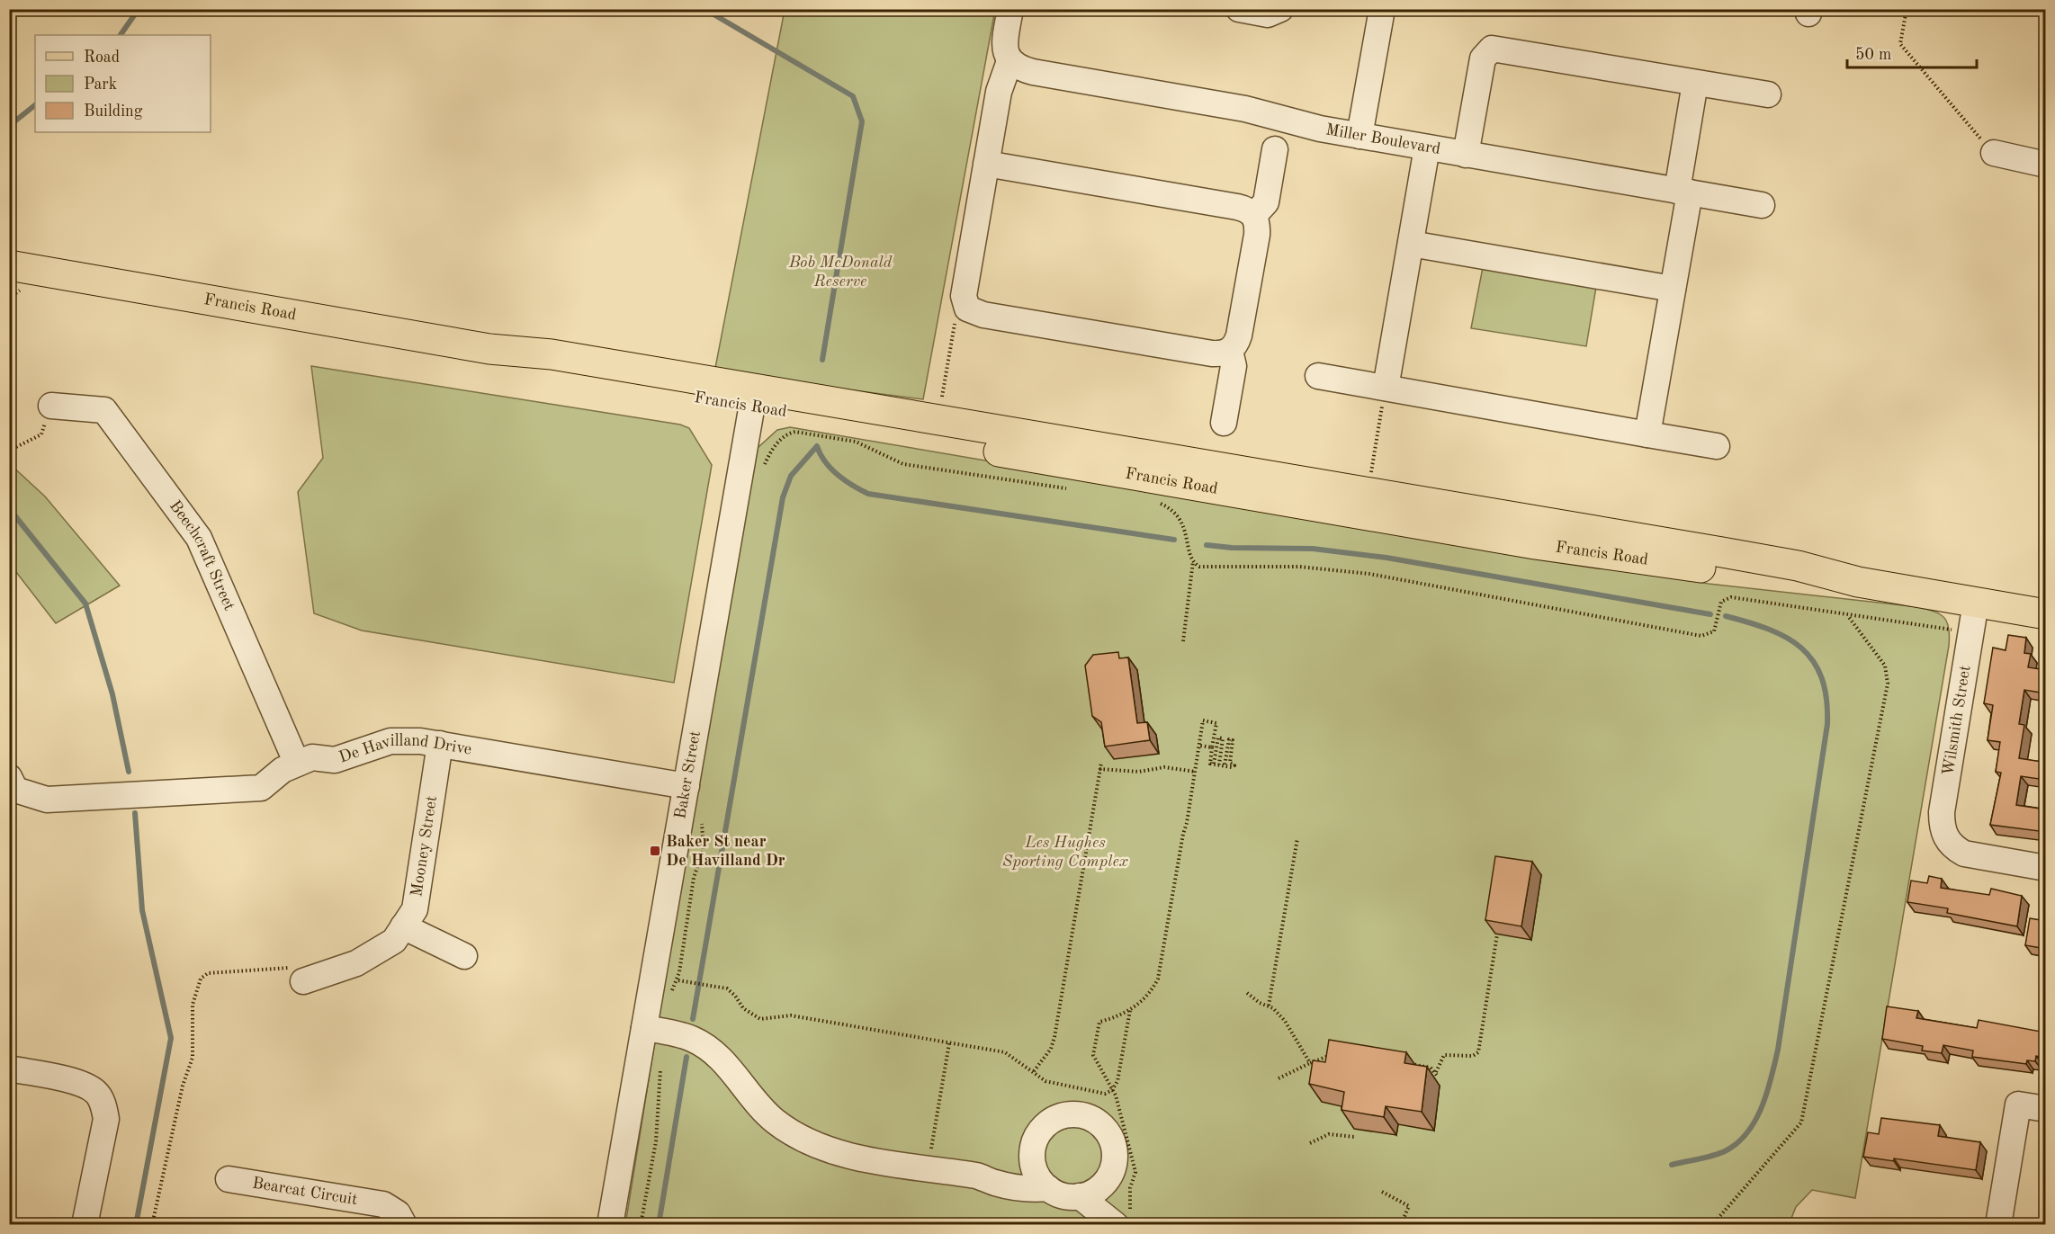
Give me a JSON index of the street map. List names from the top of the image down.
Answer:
{
  "streets": {
    "main road": ["Francis Road"],
    "street": [
      "Miller Boulevard",
      "Beechcraft Street",
      "Wilsmith Street",
      "De Havilland Drive",
      "Baker Street",
      "Mooney Street",
      "Bearcat Circuit"
    ]
  },
  "crossings": [
    ["Francis Road", "Wilsmith Street"],
    ["Francis Road", "Baker Street"],
    ["Beechcraft Street", "De Havilland Drive"],
    ["De Havilland Drive", "Baker Street"],
    ["De Havilland Drive", "Mooney Street"]
  ],
  "parks": ["Bob McDonald Reserve", "Les Hughes Sporting Complex"],
  "places": {
    "transit": ["Baker St near De Havilland Dr"]
  },
  "legend": ["Road", "Park", "Building"],
  "scale_bar": "50 m"
}
